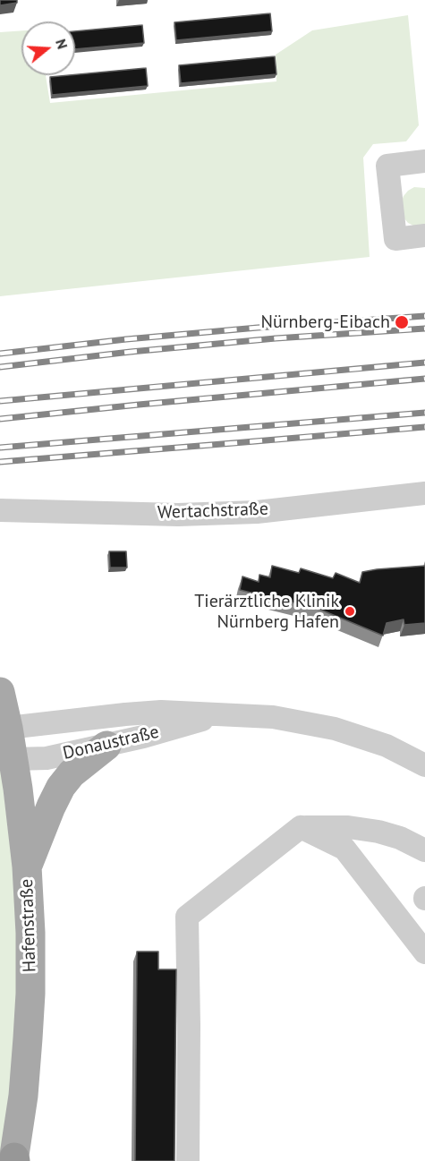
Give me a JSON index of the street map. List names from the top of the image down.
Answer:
{
  "streets": {
    "main road": ["Hafenstraße"],
    "street": ["Wertachstraße", "Donaustraße"]
  },
  "crossings": [
    ["Donaustraße", "Hafenstraße"]
  ],
  "places": ["Nürnberg-Eibach", "Tierärztliche Klinik Nürnberg Hafen"],
  "north": "right"
}
